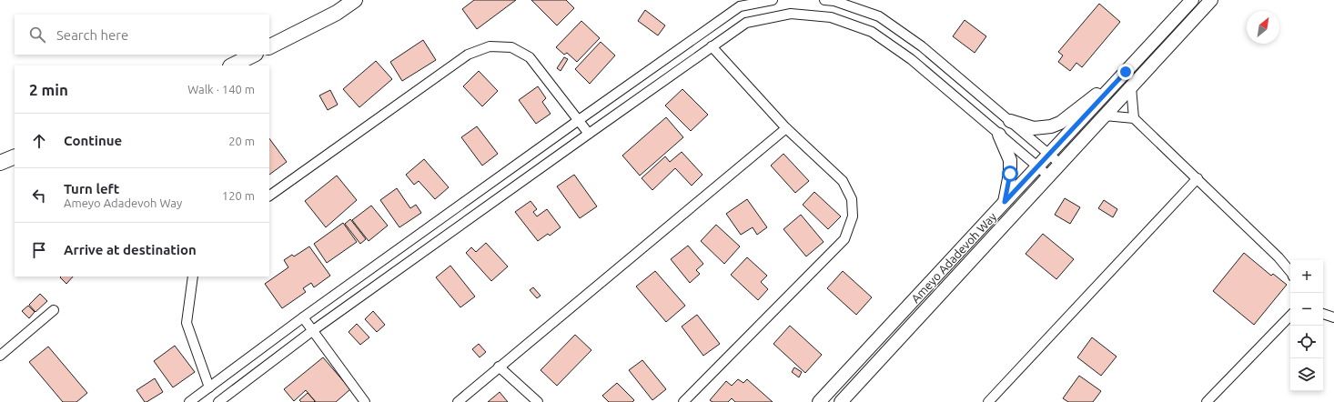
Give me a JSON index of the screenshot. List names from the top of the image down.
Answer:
{
  "streets": {
    "street": ["Ameyo Adadevoh Way"]
  },
  "north": "top right",
  "page": {
    "search": "Search here",
    "heading": ["2 min", "Walk · 140 m"],
    "list": [
      ["Continue", "20 m"],
      ["Turn left", "Ameyo Adadevoh Way", "120 m"],
      "Arrive at destination"
    ],
    "map_buttons": ["+", "−"]
  }
}
